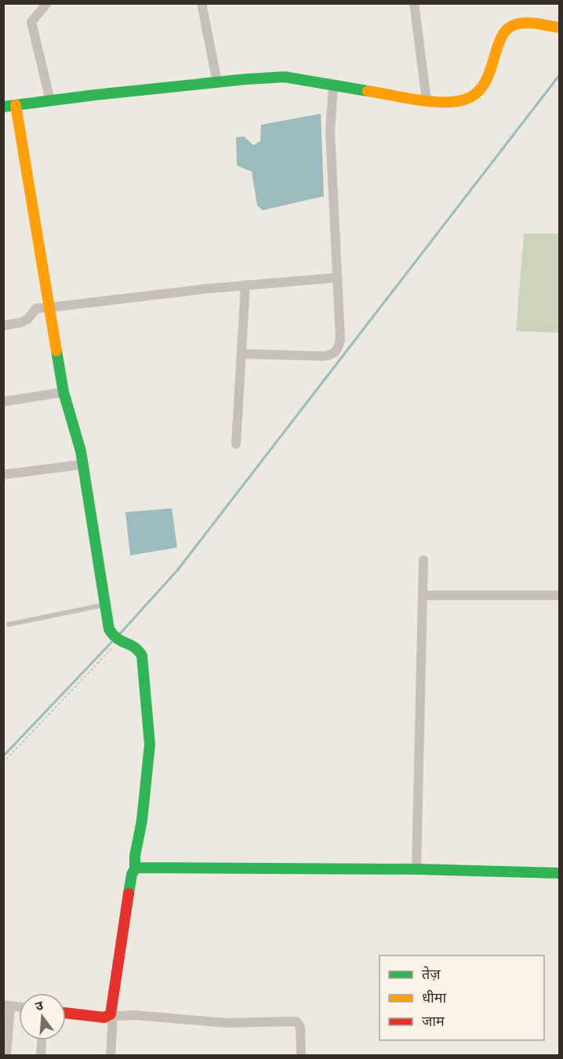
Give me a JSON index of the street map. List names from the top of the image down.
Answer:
{
  "legend": ["तेज़", "धीमा", "जाम"],
  "north": "top"
}
